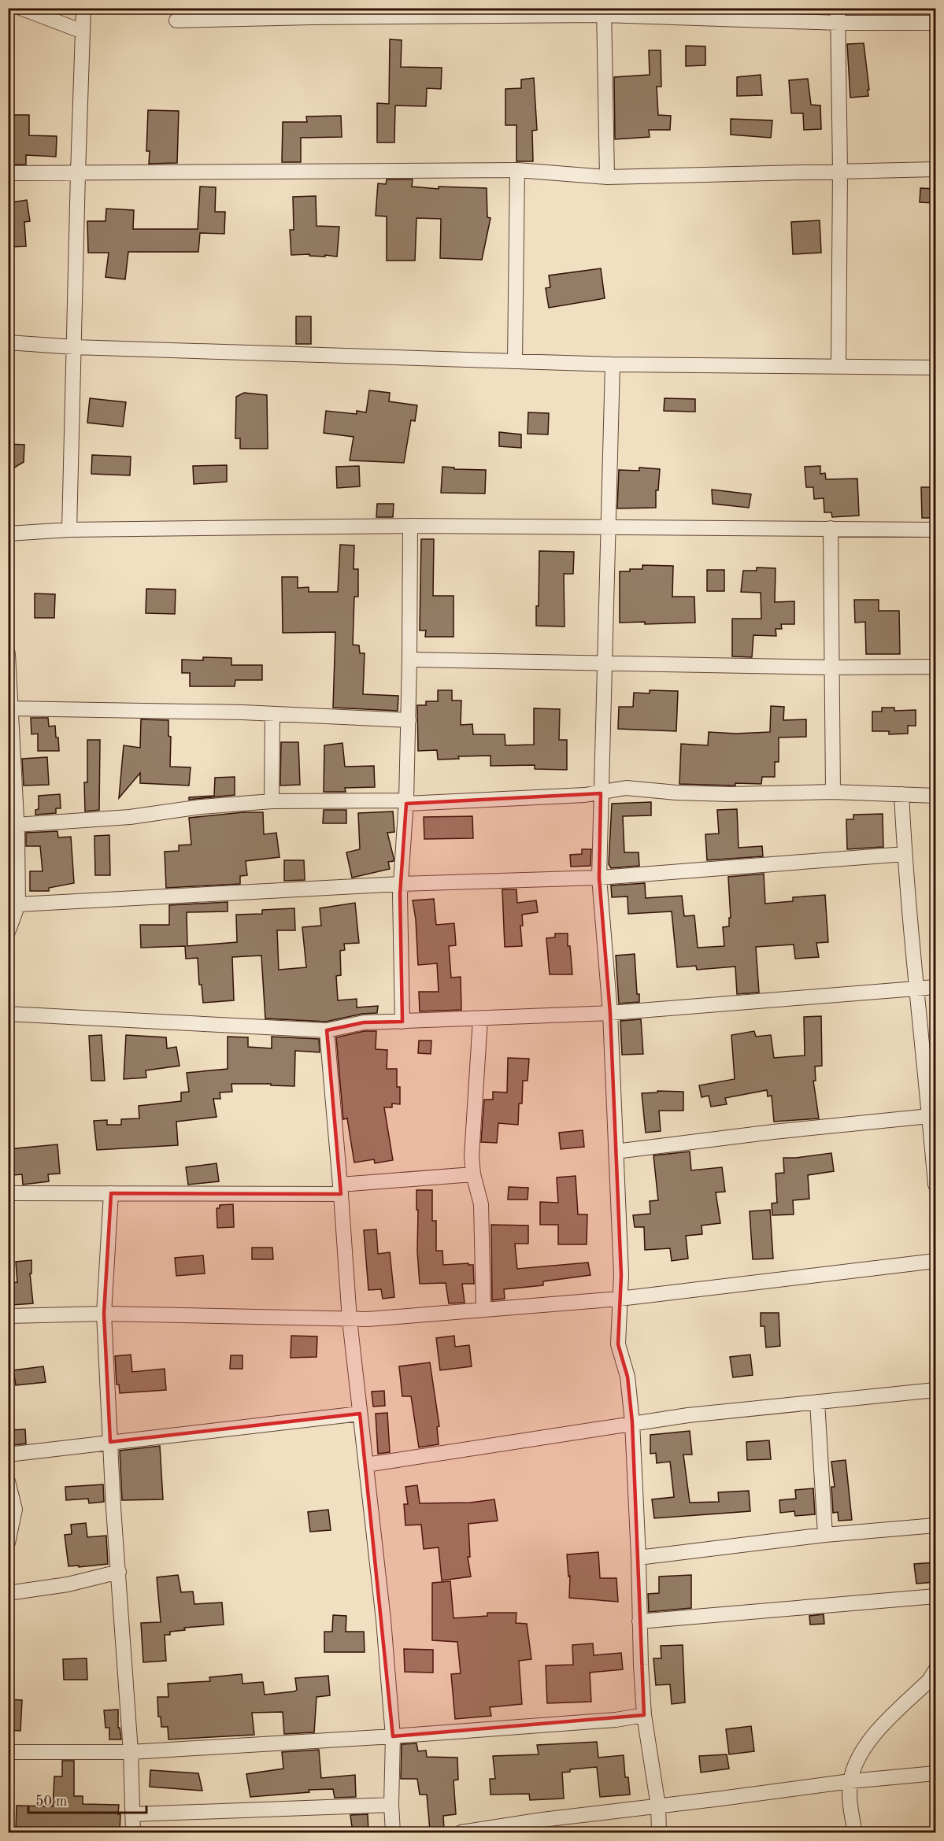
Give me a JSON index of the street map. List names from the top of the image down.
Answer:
{
  "scale_bar": "50 m"
}
